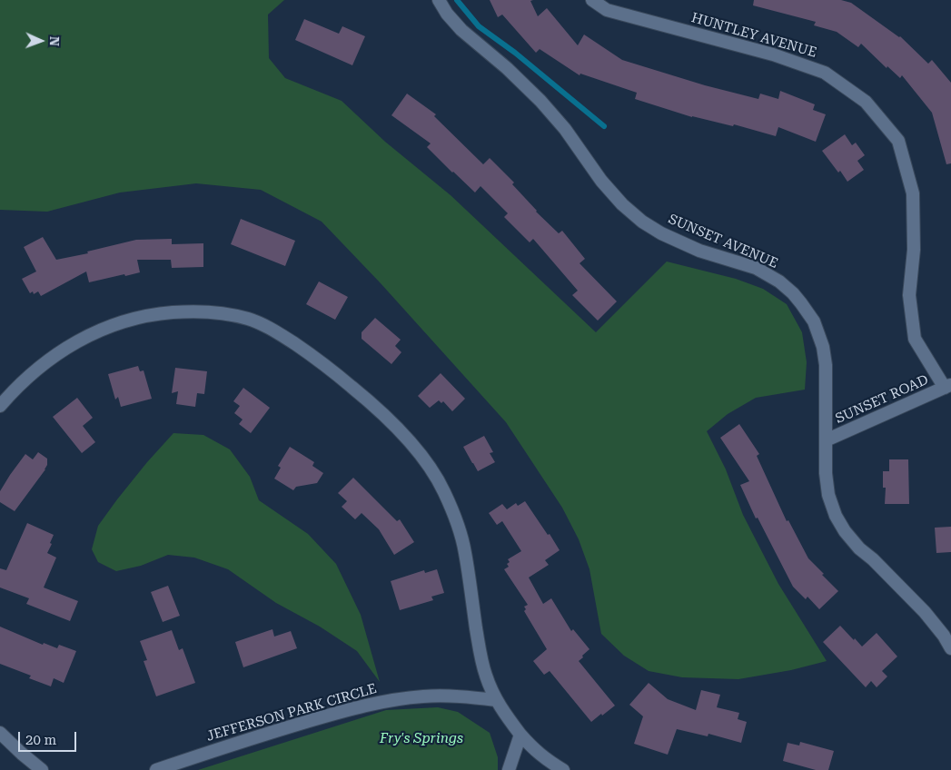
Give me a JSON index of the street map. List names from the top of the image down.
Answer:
{
  "streets": {
    "street": [
      "HUNTLEY AVENUE",
      "SUNSET AVENUE",
      "SUNSET ROAD",
      "JEFFERSON PARK CIRCLE"
    ]
  },
  "crossings": [
    ["HUNTLEY AVENUE", "SUNSET ROAD"],
    ["SUNSET AVENUE", "SUNSET ROAD"]
  ],
  "parks": ["Fry's Springs"],
  "scale_bar": "20 m",
  "north": "right"
}
